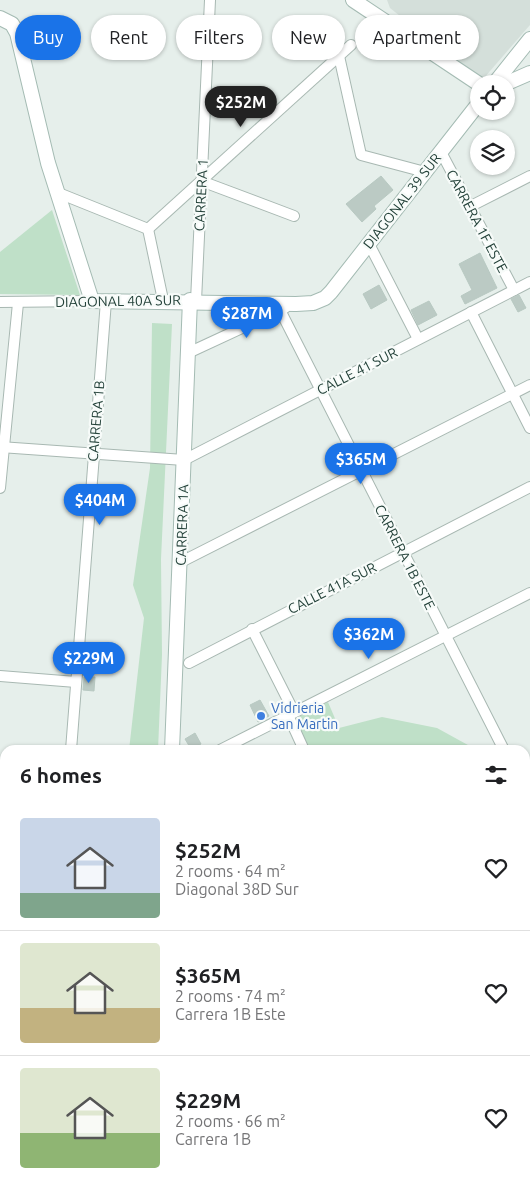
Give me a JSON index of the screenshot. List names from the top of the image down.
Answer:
{
  "streets": {
    "main road": [
      "DIAGONAL 39 SUR",
      "DIAGONAL 40A SUR",
      "CARRERA 1B",
      "CARRERA 1A"
    ],
    "street": [
      "CARRERA 1",
      "CARRERA 1F ESTE",
      "CALLE 41 SUR",
      "CARRERA 1B ESTE",
      "CALLE 41A SUR"
    ]
  },
  "crossings": [
    ["CARRERA 1", "DIAGONAL 40A SUR"],
    ["CARRERA 1", "CARRERA 1A"],
    ["DIAGONAL 39 SUR", "CARRERA 1F ESTE"],
    ["DIAGONAL 39 SUR", "DIAGONAL 40A SUR"],
    ["CARRERA 1F ESTE", "CALLE 41 SUR"],
    ["DIAGONAL 40A SUR", "CARRERA 1B"],
    ["DIAGONAL 40A SUR", "CARRERA 1A"],
    ["CALLE 41 SUR", "CARRERA 1A"],
    ["CALLE 41 SUR", "CARRERA 1B ESTE"],
    ["CARRERA 1B ESTE", "CALLE 41A SUR"]
  ],
  "places": ["Vidrieria San Martin"],
  "page": {
    "chip": [
      "Buy",
      "Rent",
      "Filters",
      "New",
      "Apartment"
    ],
    "price": [
      "$252M",
      "$287M",
      "$365M",
      "$404M",
      "$362M",
      "$229M"
    ],
    "heading": "6 homes",
    "list": [
      {
        "name": "$252M",
        "note": "2 rooms · 64 m² · Diagonal 38D Sur"
      },
      {
        "name": "$365M",
        "note": "2 rooms · 74 m² · Carrera 1B Este"
      },
      {
        "name": "$229M",
        "note": "2 rooms · 66 m² · Carrera 1B"
      }
    ]
  }
}
